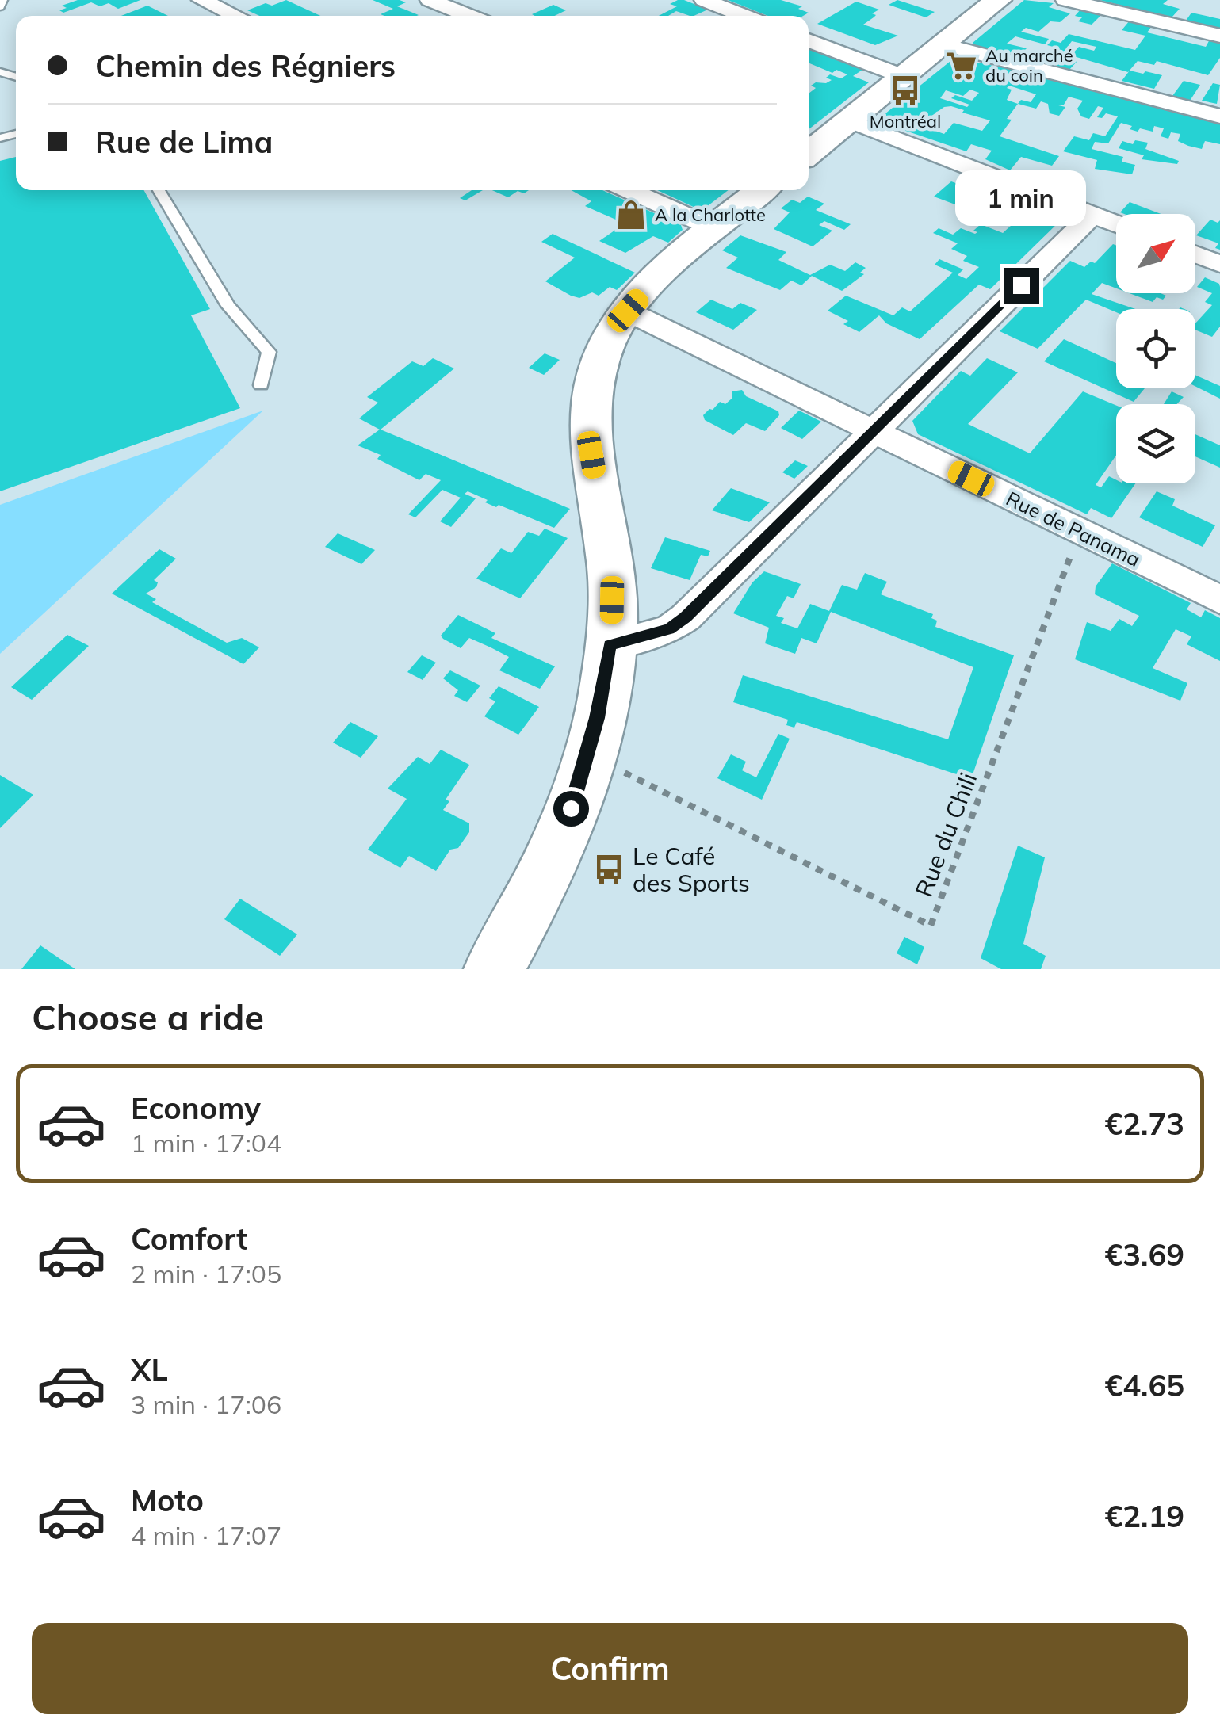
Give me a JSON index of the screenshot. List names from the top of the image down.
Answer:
{
  "streets": {
    "street": ["Rue de Panama"],
    "path": ["Rue du Chili"]
  },
  "crossings": [
    ["Rue de Panama", "Rue du Chili"]
  ],
  "places": {
    "supermarket": ["Au marché du coin"],
    "bus stop": ["Montréal", "Le Café des Sports"],
    "shop": ["A la Charlotte"]
  },
  "north": "top right",
  "page": {
    "banner": ["Chemin des Régniers", "Rue de Lima"],
    "bubble": "1 min",
    "heading": "Choose a ride",
    "list": [
      {
        "name": "Economy",
        "note": "1 min · 17:04",
        "value": "€2.73"
      },
      {
        "name": "Comfort",
        "note": "2 min · 17:05",
        "value": "€3.69"
      },
      {
        "name": "XL",
        "note": "3 min · 17:06",
        "value": "€4.65"
      },
      {
        "name": "Moto",
        "note": "4 min · 17:07",
        "value": "€2.19"
      }
    ],
    "buttons": "Confirm"
  }
}
